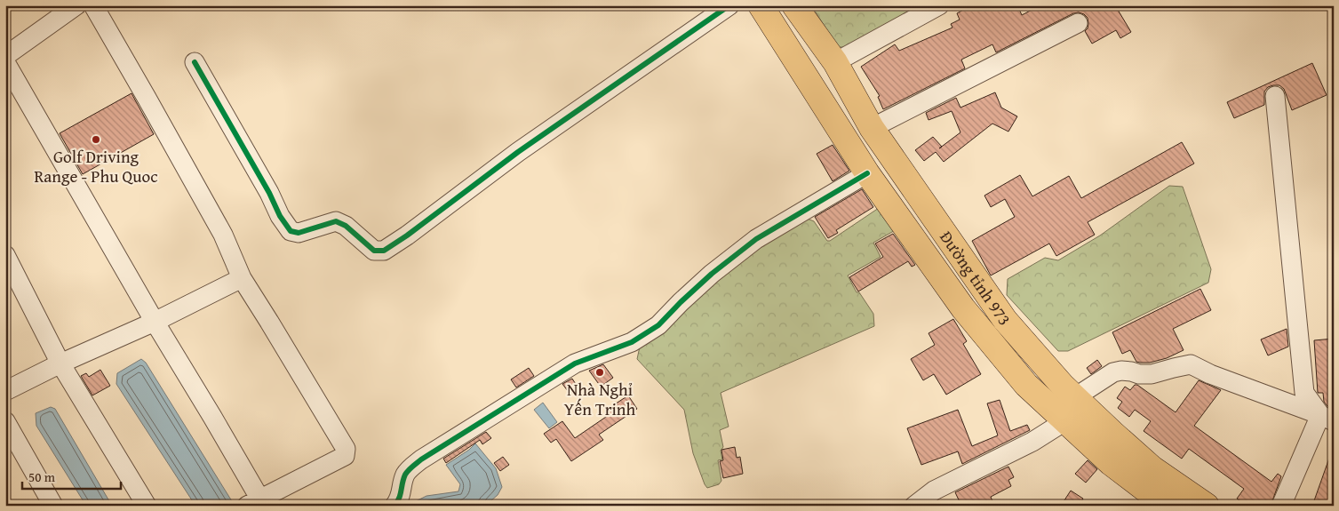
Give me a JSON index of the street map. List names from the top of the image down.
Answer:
{
  "streets": {
    "main road": ["Đường tỉnh 973"]
  },
  "places": ["Golf Driving Range - Phu Quoc", "Nhà Nghỉ Yến Trinh"],
  "scale_bar": "50 m"
}
